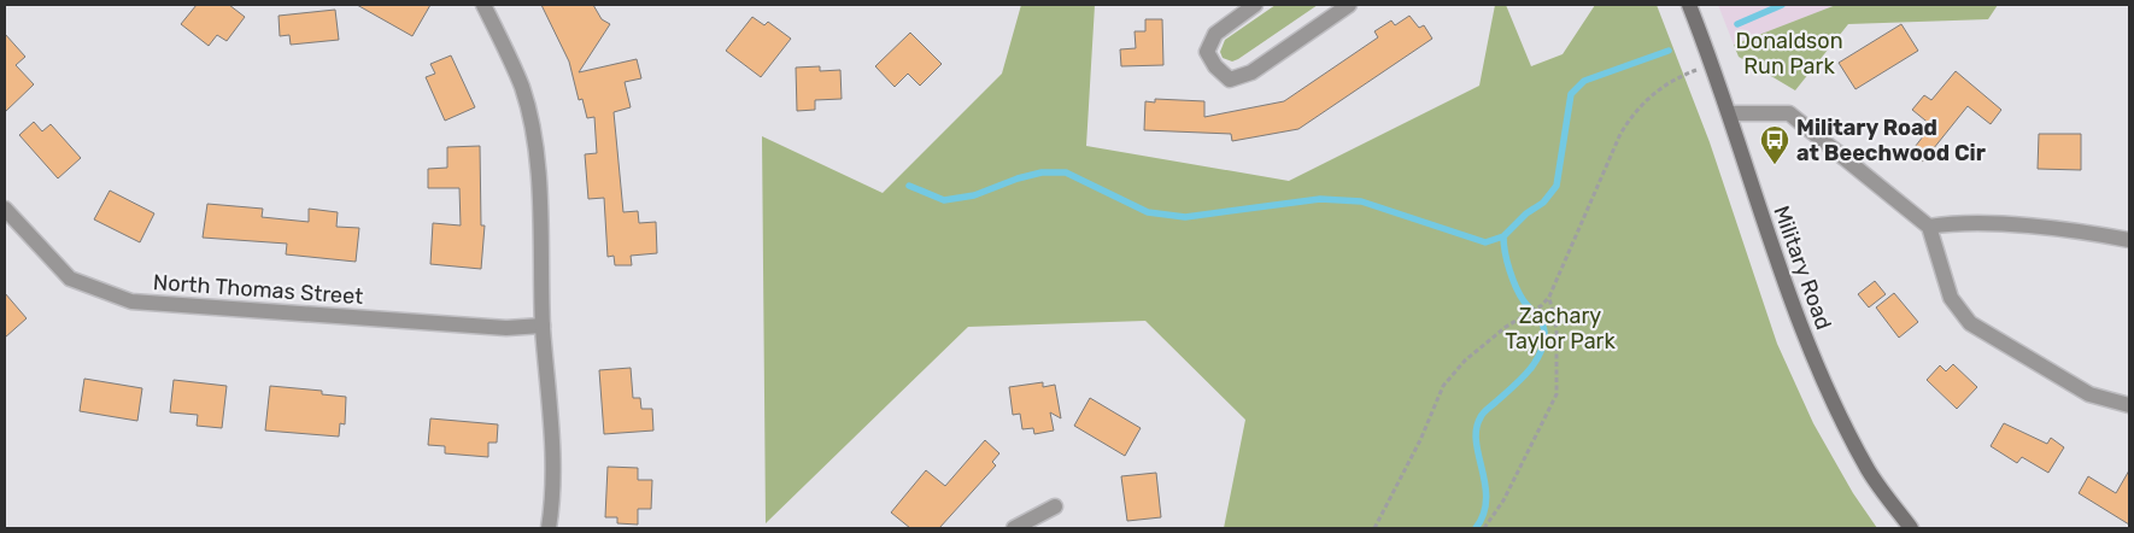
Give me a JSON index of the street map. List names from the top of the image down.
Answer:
{
  "streets": {
    "main road": ["Military Road"],
    "street": ["North Thomas Street"]
  },
  "parks": ["Donaldson Run Park", "Zachary Taylor Park"],
  "places": {
    "bus stop": ["Military Road at Beechwood Cir"]
  }
}
